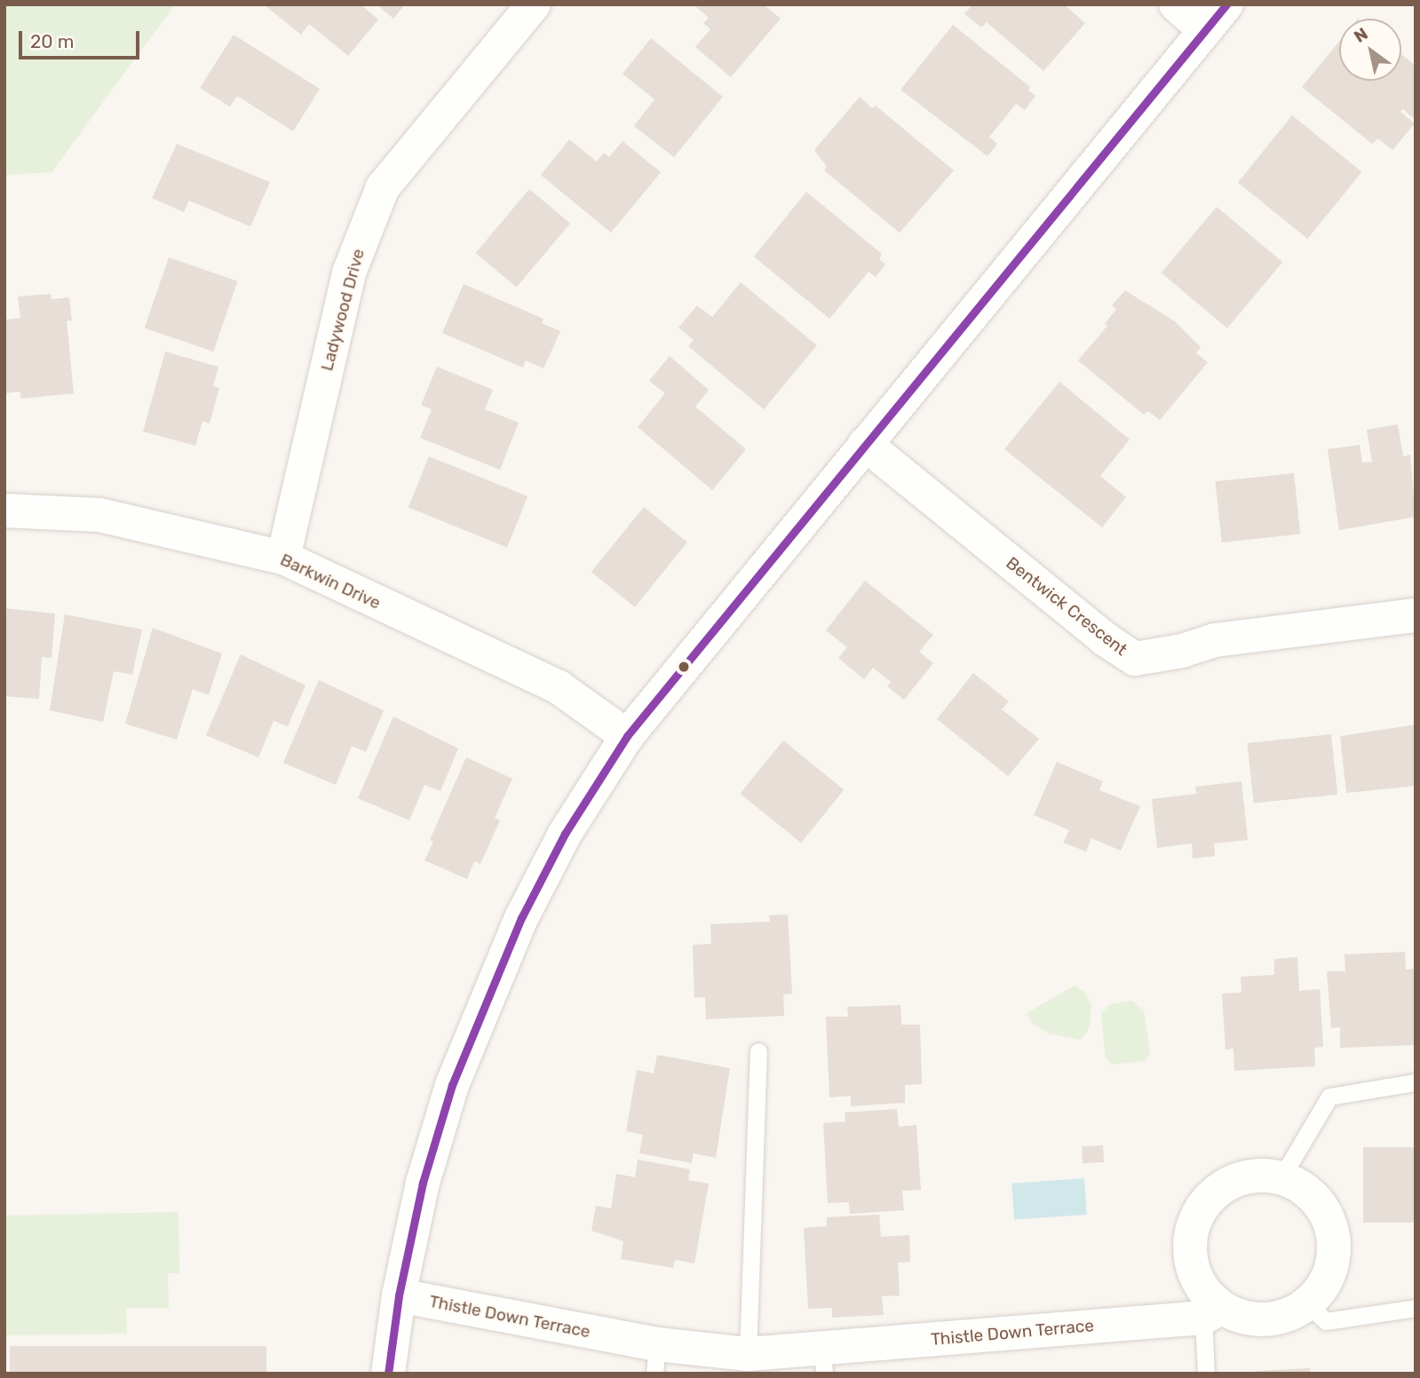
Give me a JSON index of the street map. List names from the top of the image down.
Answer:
{
  "streets": {
    "street": [
      "Ladywood Drive",
      "Barkwin Drive",
      "Bentwick Crescent",
      "Thistle Down Terrace"
    ]
  },
  "crossings": [
    ["Ladywood Drive", "Barkwin Drive"]
  ],
  "scale_bar": "20 m",
  "north": "top left"
}
